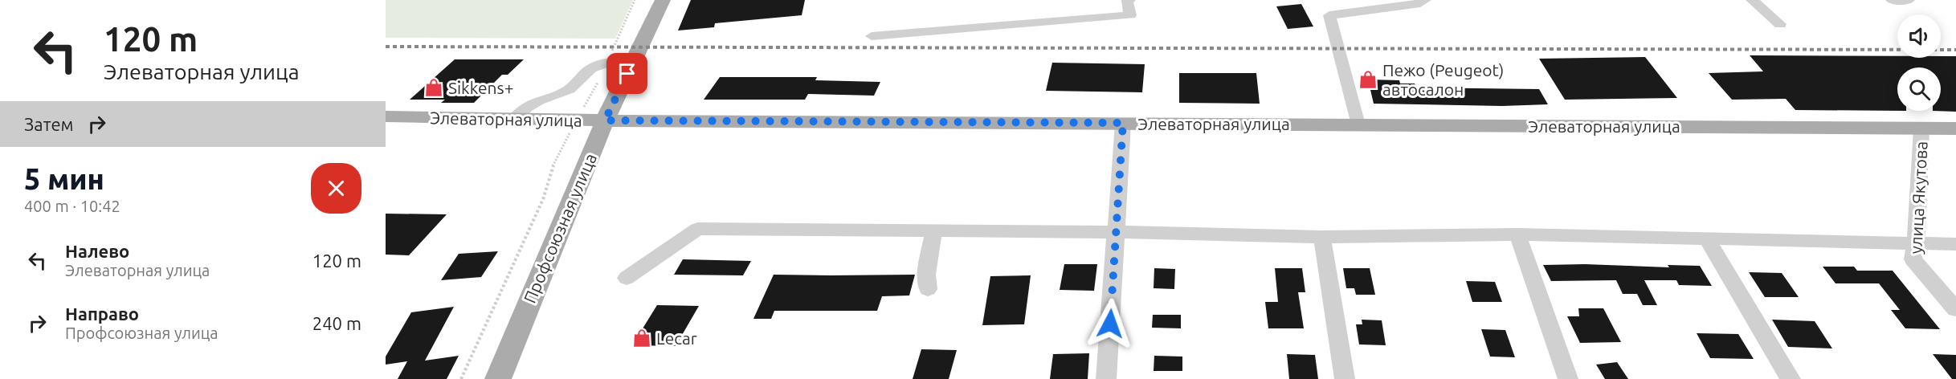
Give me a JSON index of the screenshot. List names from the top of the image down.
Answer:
{
  "streets": {
    "main road": ["Элеваторная улица", "Профсоюзная улица"],
    "street": ["улица Якутова"]
  },
  "crossings": [
    ["Элеваторная улица", "улица Якутова"],
    ["Элеваторная улица", "Профсоюзная улица"]
  ],
  "places": {
    "shop": ["Пежо (Peugeot) автосалон", "Sikkens+", "Lecar"]
  },
  "page": {
    "turn": ["120 m", "Элеваторная улица"],
    "then": "Затем",
    "heading": ["5 мин", "400 m · 10:42"],
    "list": [
      {
        "name": "Налево",
        "note": "Элеваторная улица",
        "value": "120 m"
      },
      {
        "name": "Направо",
        "note": "Профсоюзная улица",
        "value": "240 m"
      }
    ]
  }
}
